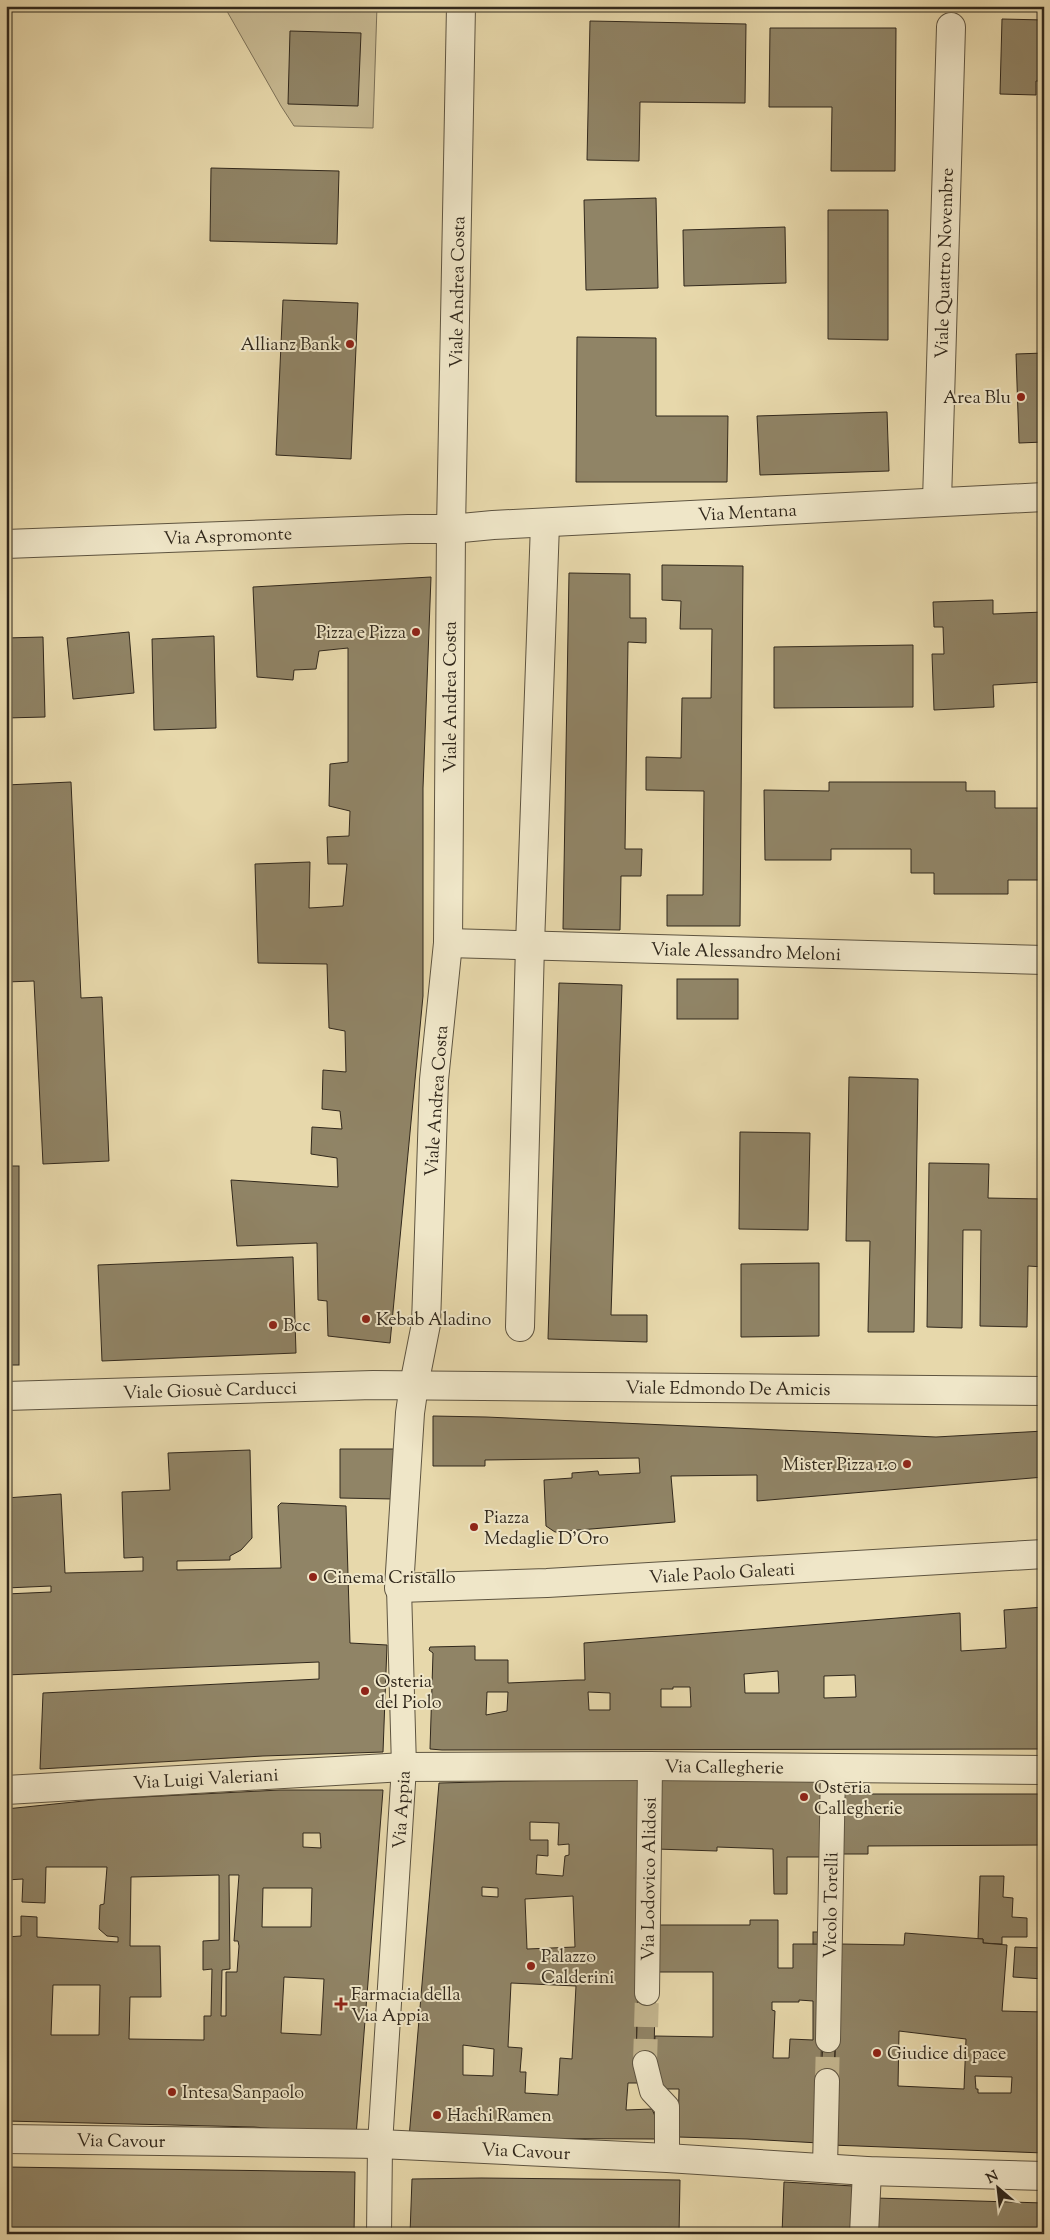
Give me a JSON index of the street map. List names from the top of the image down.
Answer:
{
  "streets": {
    "street": [
      "Viale Quattro Novembre",
      "Viale Andrea Costa",
      "Via Mentana",
      "Via Aspromonte",
      "Viale Alessandro Meloni",
      "Viale Edmondo De Amicis",
      "Viale Giosuè Carducci",
      "Viale Paolo Galeati",
      "Via Callegherie",
      "Via Luigi Valeriani",
      "Via Appia",
      "Via Lodovico Alidosi",
      "Vicolo Torelli",
      "Via Cavour"
    ]
  },
  "crossings": [
    ["Viale Quattro Novembre", "Via Mentana"],
    ["Viale Andrea Costa", "Via Mentana"],
    ["Viale Andrea Costa", "Via Aspromonte"],
    ["Viale Andrea Costa", "Viale Alessandro Meloni"],
    ["Viale Andrea Costa", "Viale Edmondo De Amicis"],
    ["Viale Andrea Costa", "Viale Giosuè Carducci"],
    ["Viale Andrea Costa", "Via Appia"],
    ["Via Mentana", "Via Aspromonte"],
    ["Viale Edmondo De Amicis", "Viale Giosuè Carducci"],
    ["Viale Edmondo De Amicis", "Via Appia"],
    ["Viale Giosuè Carducci", "Via Appia"],
    ["Viale Paolo Galeati", "Via Appia"],
    ["Via Callegherie", "Via Luigi Valeriani"],
    ["Via Callegherie", "Via Appia"],
    ["Via Callegherie", "Via Lodovico Alidosi"],
    ["Via Callegherie", "Vicolo Torelli"],
    ["Via Luigi Valeriani", "Via Appia"],
    ["Via Appia", "Via Cavour"]
  ],
  "places": {
    "other": [
      "Allianz Bank",
      "Area Blu",
      "Pizza e Pizza",
      "Kebab Aladino",
      "Bcc",
      "Mister Pizza 1.0",
      "Piazza Medaglie D'Oro",
      "Cinema Cristallo",
      "Osteria del Piolo",
      "Osteria Callegherie",
      "Palazzo Calderini",
      "Giudice di pace",
      "Intesa Sanpaolo",
      "Hachi Ramen"
    ],
    "health": ["Farmacia della Via Appia"]
  },
  "north": "top left"
}
